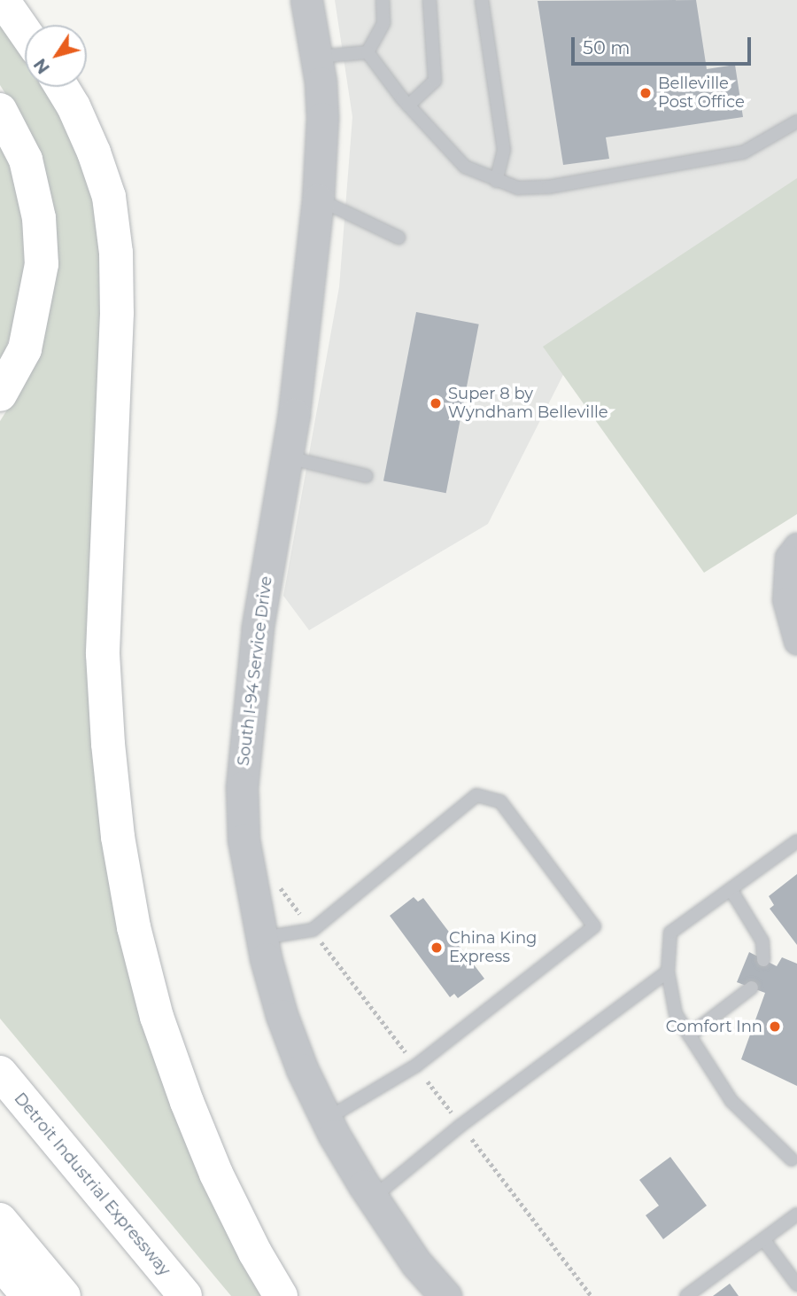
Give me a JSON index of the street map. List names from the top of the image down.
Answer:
{
  "streets": {
    "highway": ["Detroit Industrial Expressway"],
    "street": ["South I-94 Service Drive"]
  },
  "places": [
    "Belleville Post Office",
    "Super 8 by Wyndham Belleville",
    "China King Express",
    "Comfort Inn"
  ],
  "scale_bar": "50 m",
  "north": "bottom left"
}
